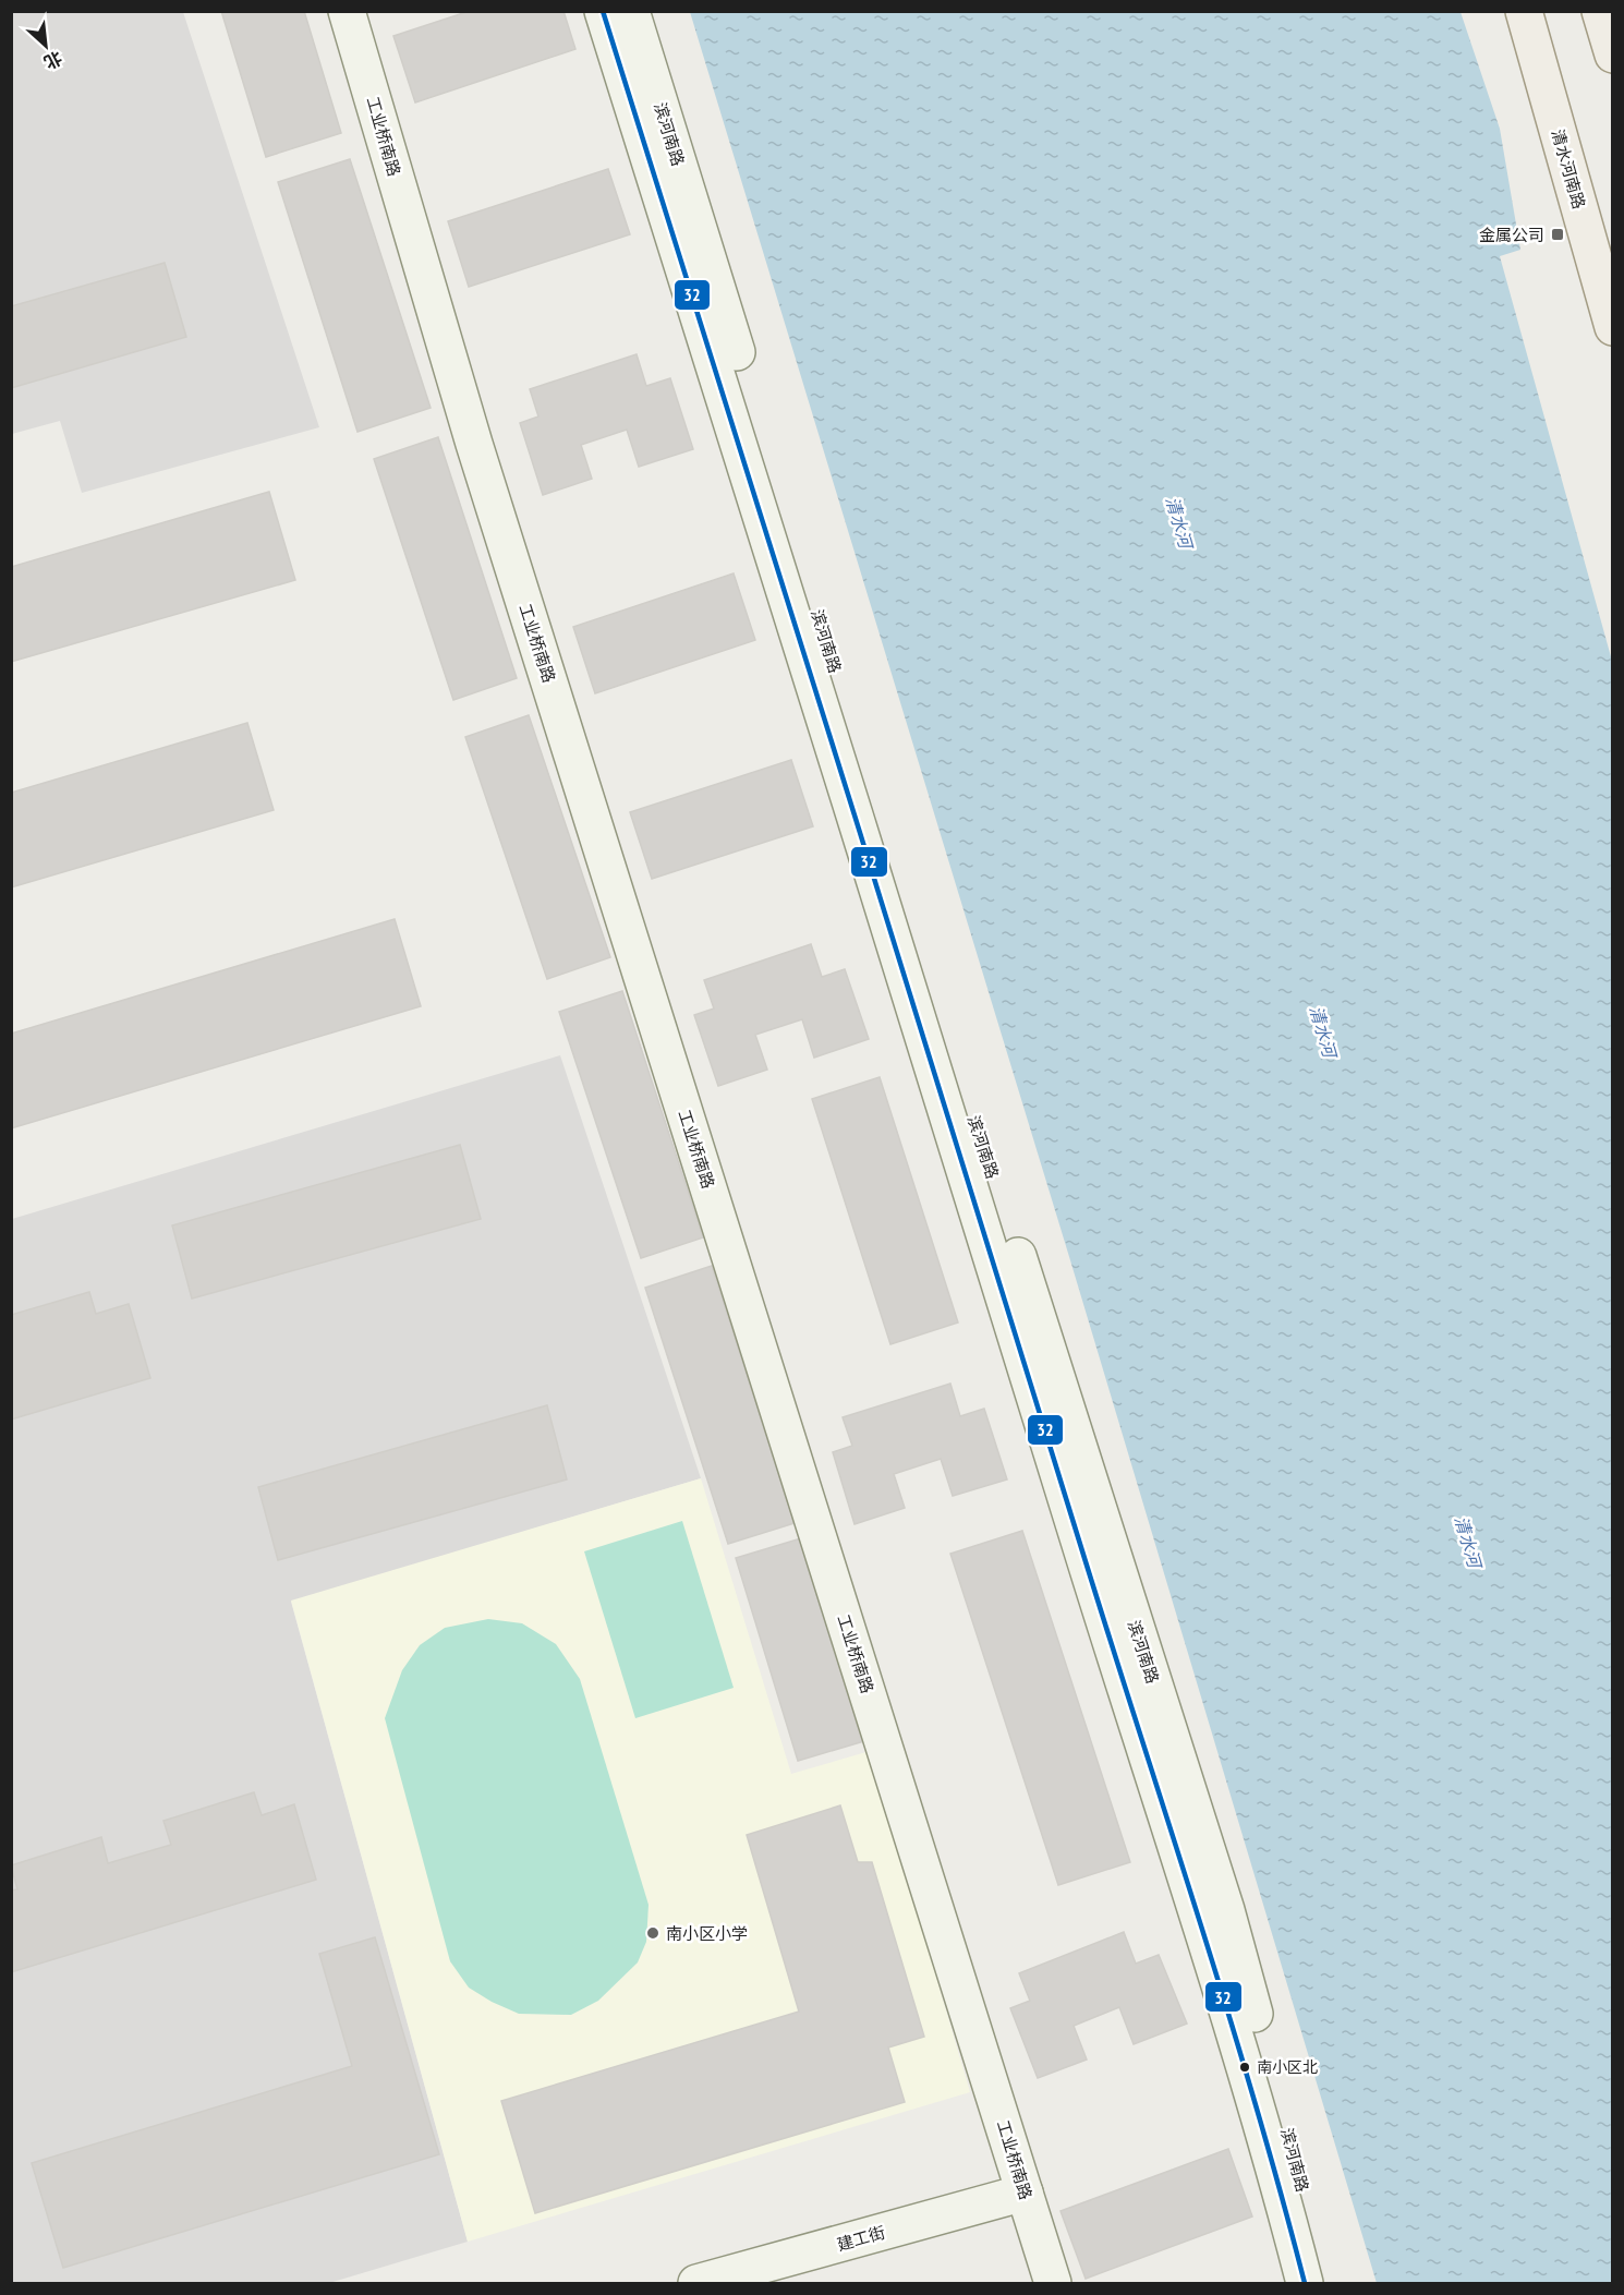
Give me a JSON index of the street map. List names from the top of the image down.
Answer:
{
  "streets": {
    "main road": [
      "滨河南路",
      "工业桥南路",
      "清水河南路",
      "建工街"
    ]
  },
  "crossings": [
    ["工业桥南路", "建工街"]
  ],
  "water": ["清水河"],
  "places": {
    "transit": ["金属公司"],
    "other": ["南小区小学", "南小区北"]
  },
  "lines": ["transit line 32"],
  "north": "bottom right"
}
